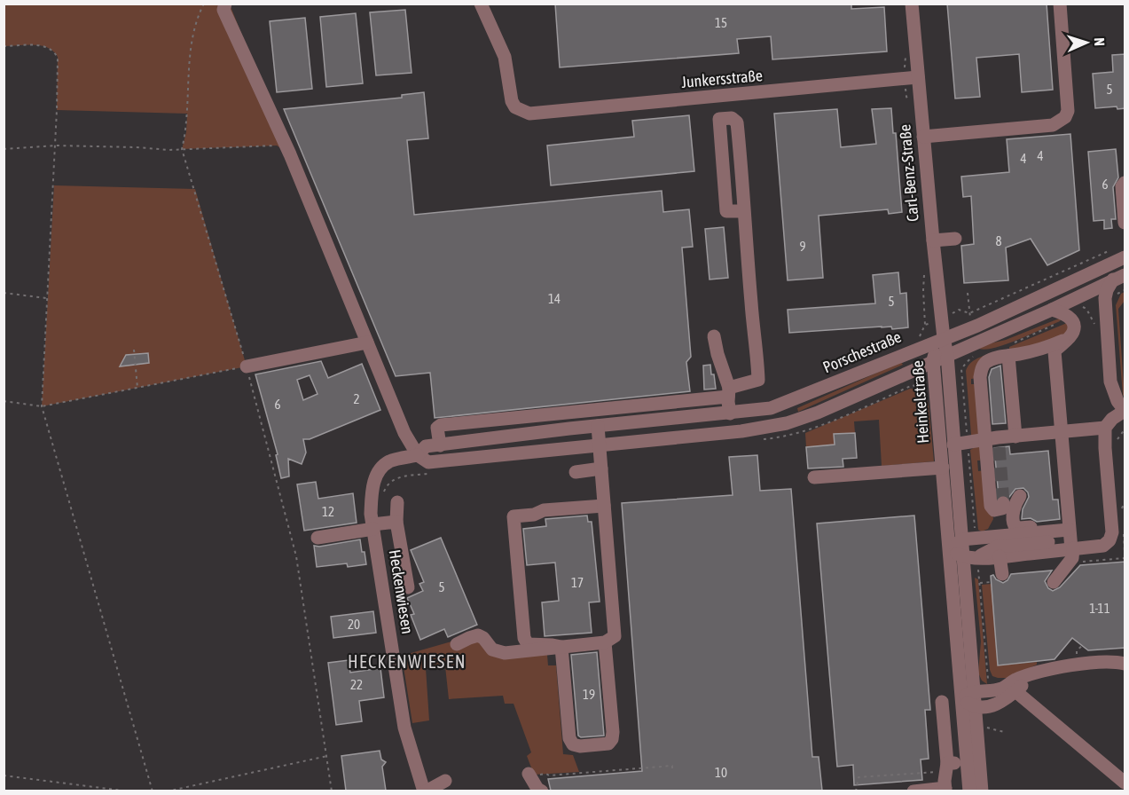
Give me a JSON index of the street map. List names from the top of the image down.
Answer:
{
  "streets": {
    "street": [
      "Junkersstraße",
      "Carl-Benz-Straße",
      "Porschestraße",
      "Heinkelstraße",
      "Heckenwiesen"
    ]
  },
  "crossings": [
    ["Junkersstraße", "Carl-Benz-Straße"],
    ["Carl-Benz-Straße", "Porschestraße"],
    ["Carl-Benz-Straße", "Heinkelstraße"],
    ["Porschestraße", "Heinkelstraße"],
    ["Porschestraße", "Heckenwiesen"]
  ],
  "districts": ["HECKENWIESEN"],
  "house_numbers": [
    "15",
    "5",
    "4",
    "4",
    "6",
    "8",
    "9",
    "14",
    "5",
    "2",
    "6",
    "12",
    "17",
    "5",
    "1-11",
    "20",
    "22",
    "19",
    "10"
  ],
  "north": "right"
}
